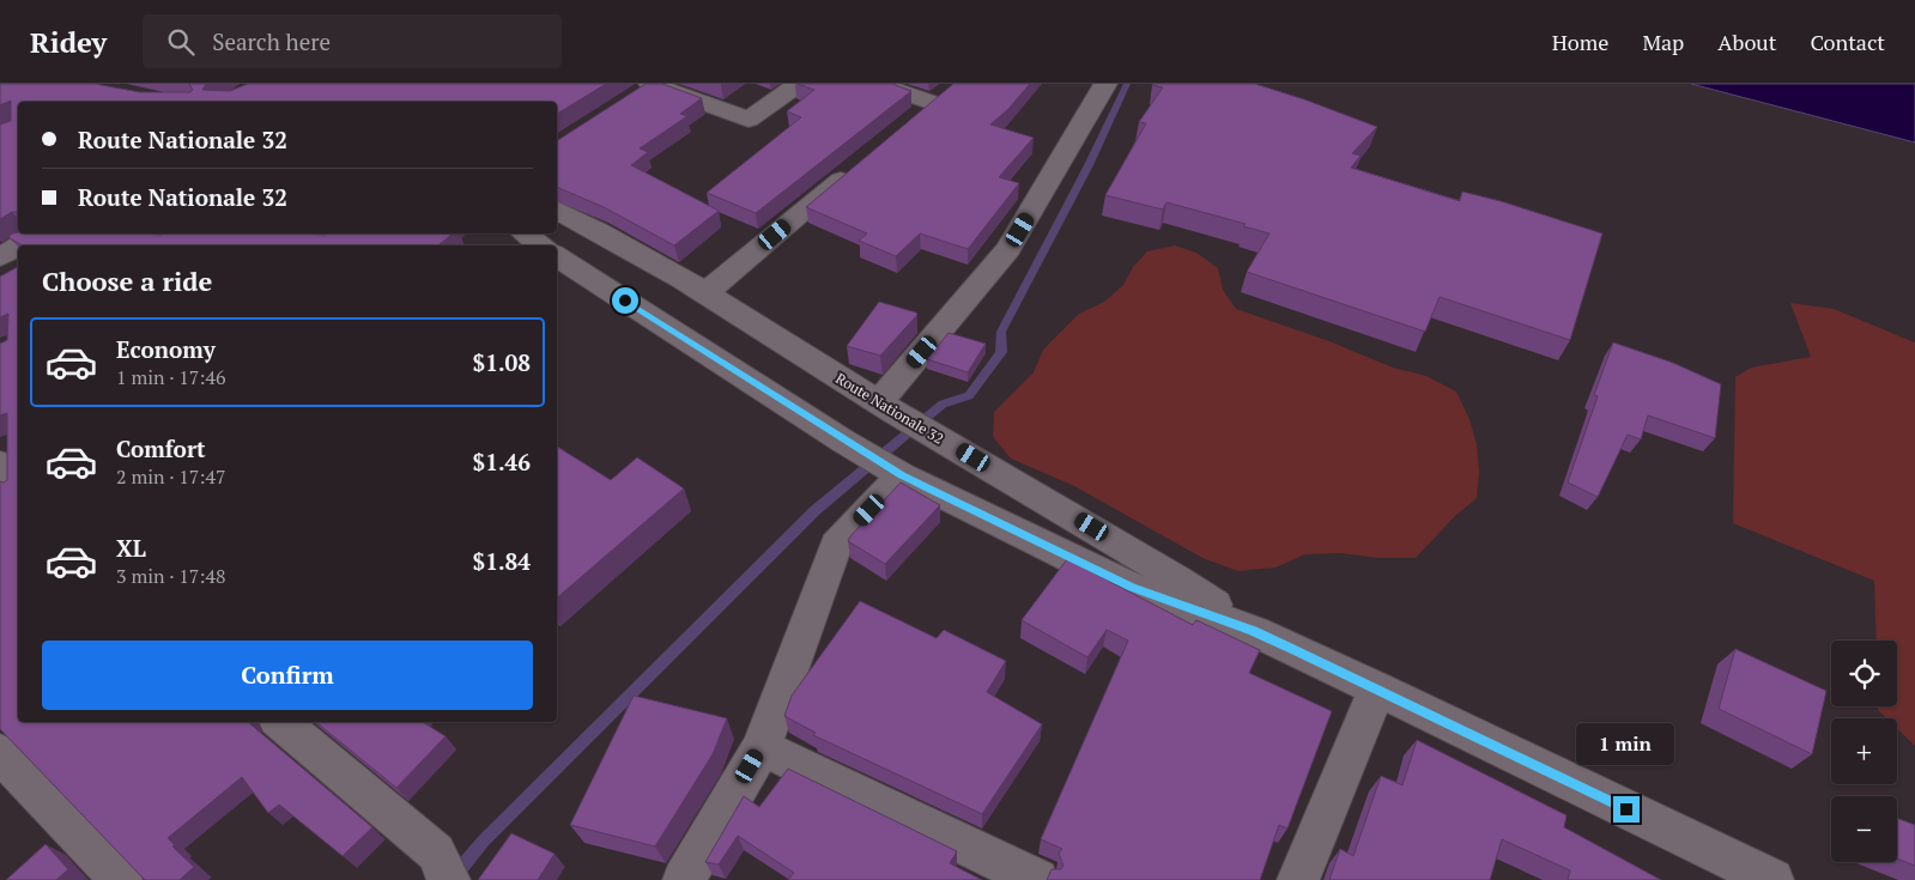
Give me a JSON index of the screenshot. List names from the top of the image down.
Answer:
{
  "streets": {
    "street": ["Route Nationale 32"]
  },
  "page": {
    "header": "Ridey",
    "search": "Search here",
    "nav": [
      "Home",
      "Map",
      "About",
      "Contact"
    ],
    "banner": ["Route Nationale 32", "Route Nationale 32"],
    "heading": "Choose a ride",
    "list": [
      {
        "name": "Economy",
        "note": "1 min · 17:46",
        "value": "$1.08"
      },
      {
        "name": "Comfort",
        "note": "2 min · 17:47",
        "value": "$1.46"
      },
      {
        "name": "XL",
        "note": "3 min · 17:48",
        "value": "$1.84"
      }
    ],
    "buttons": "Confirm",
    "map_buttons": ["+", "−"],
    "bubble": "1 min"
  }
}
